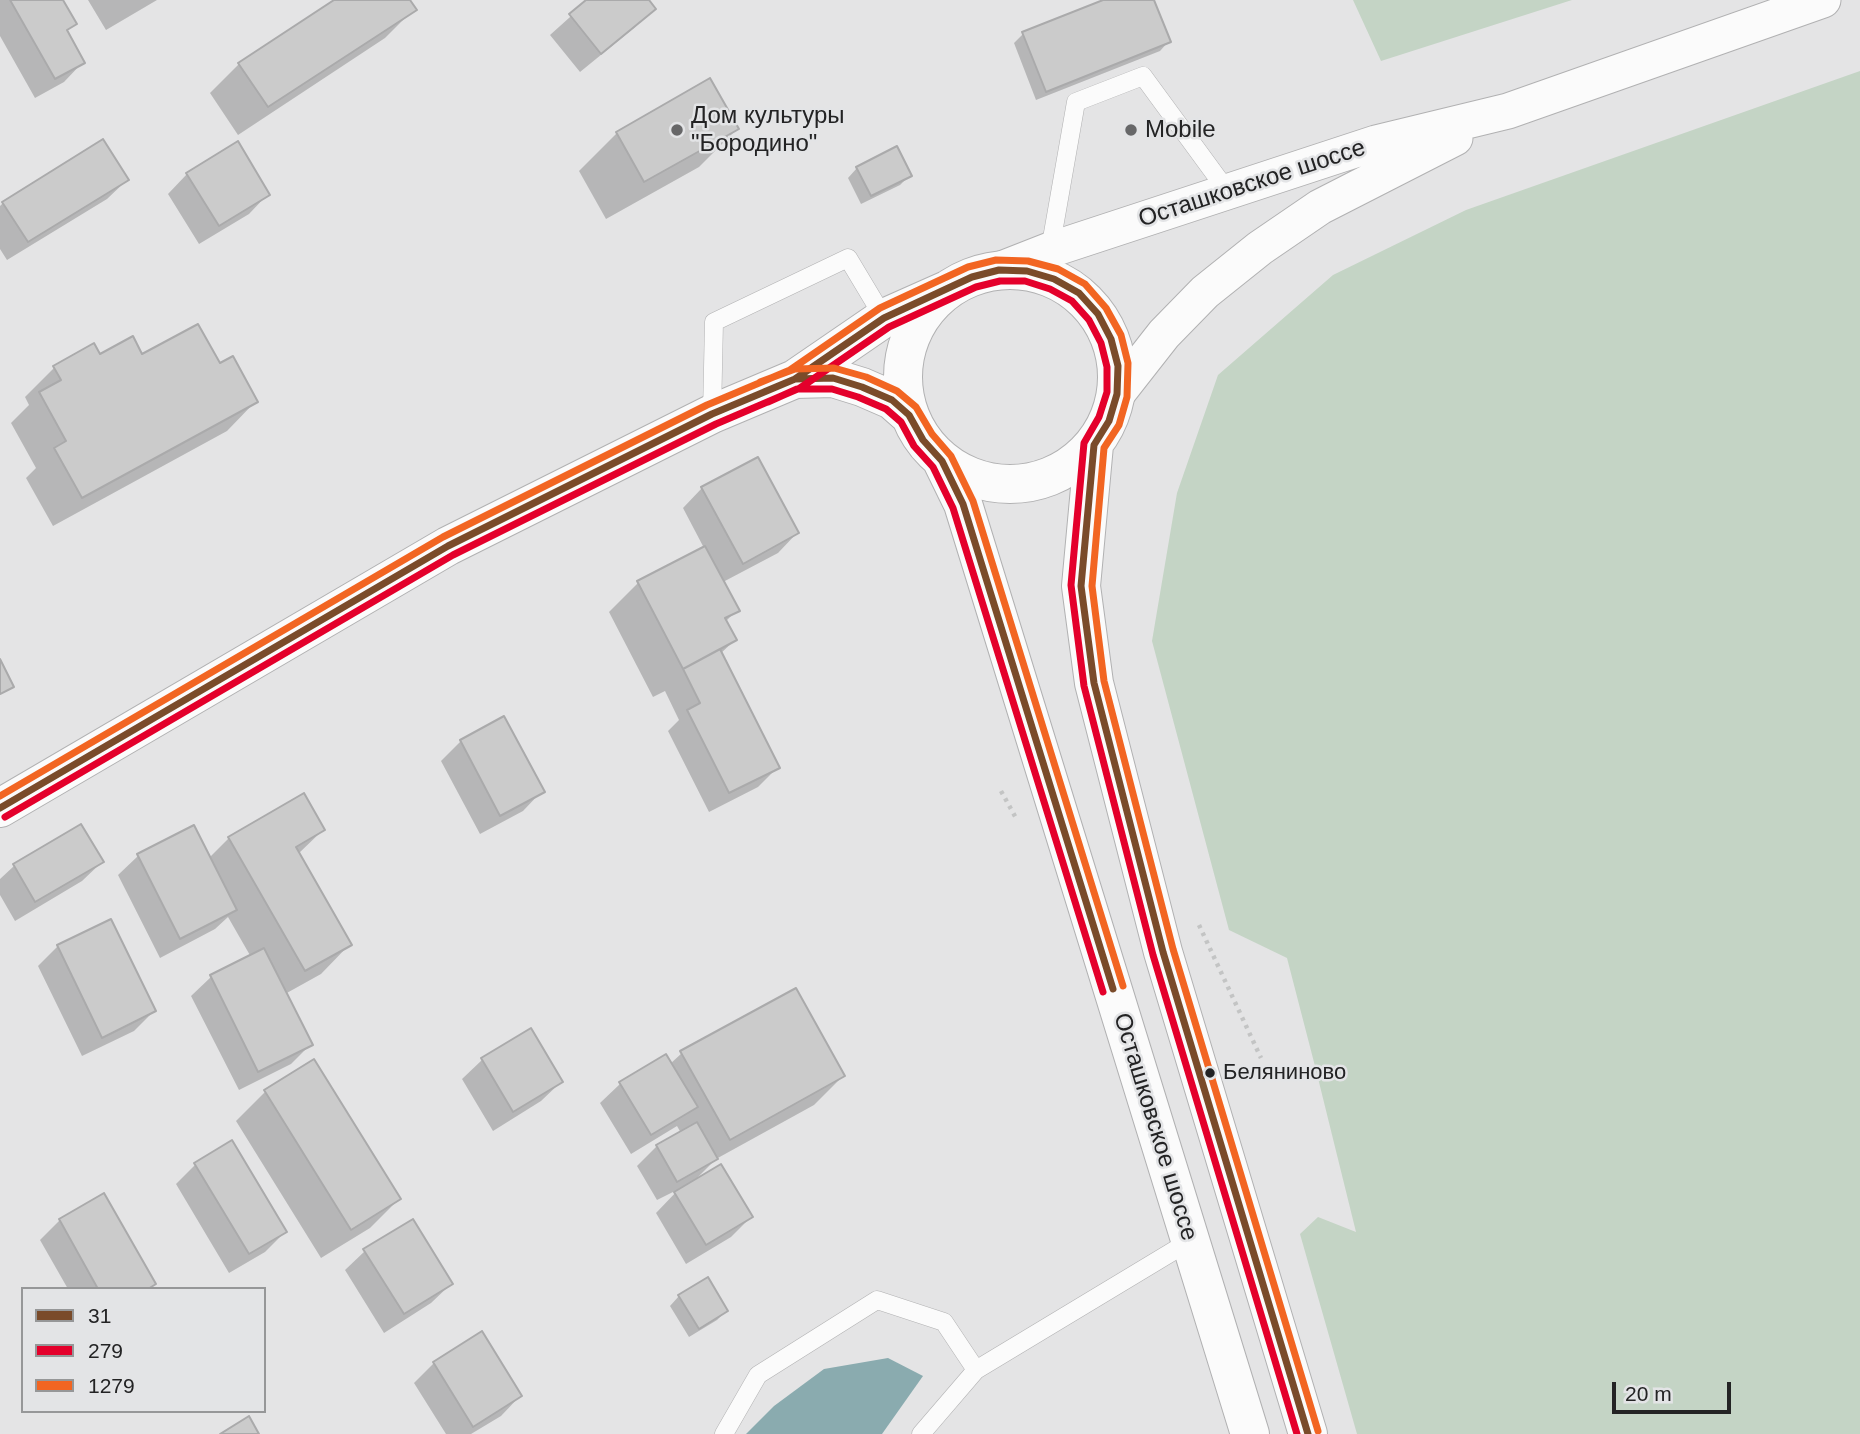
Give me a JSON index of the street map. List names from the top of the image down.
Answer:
{
  "streets": {
    "street": ["Осташковское шоссе"]
  },
  "places": ["Дом культуры \"Бородино\"", "Mobile", "Беляниново"],
  "lines": ["transit line 1279", "transit line 31", "transit line 279"],
  "legend": ["31", "279", "1279"],
  "scale_bar": "20 m"
}
